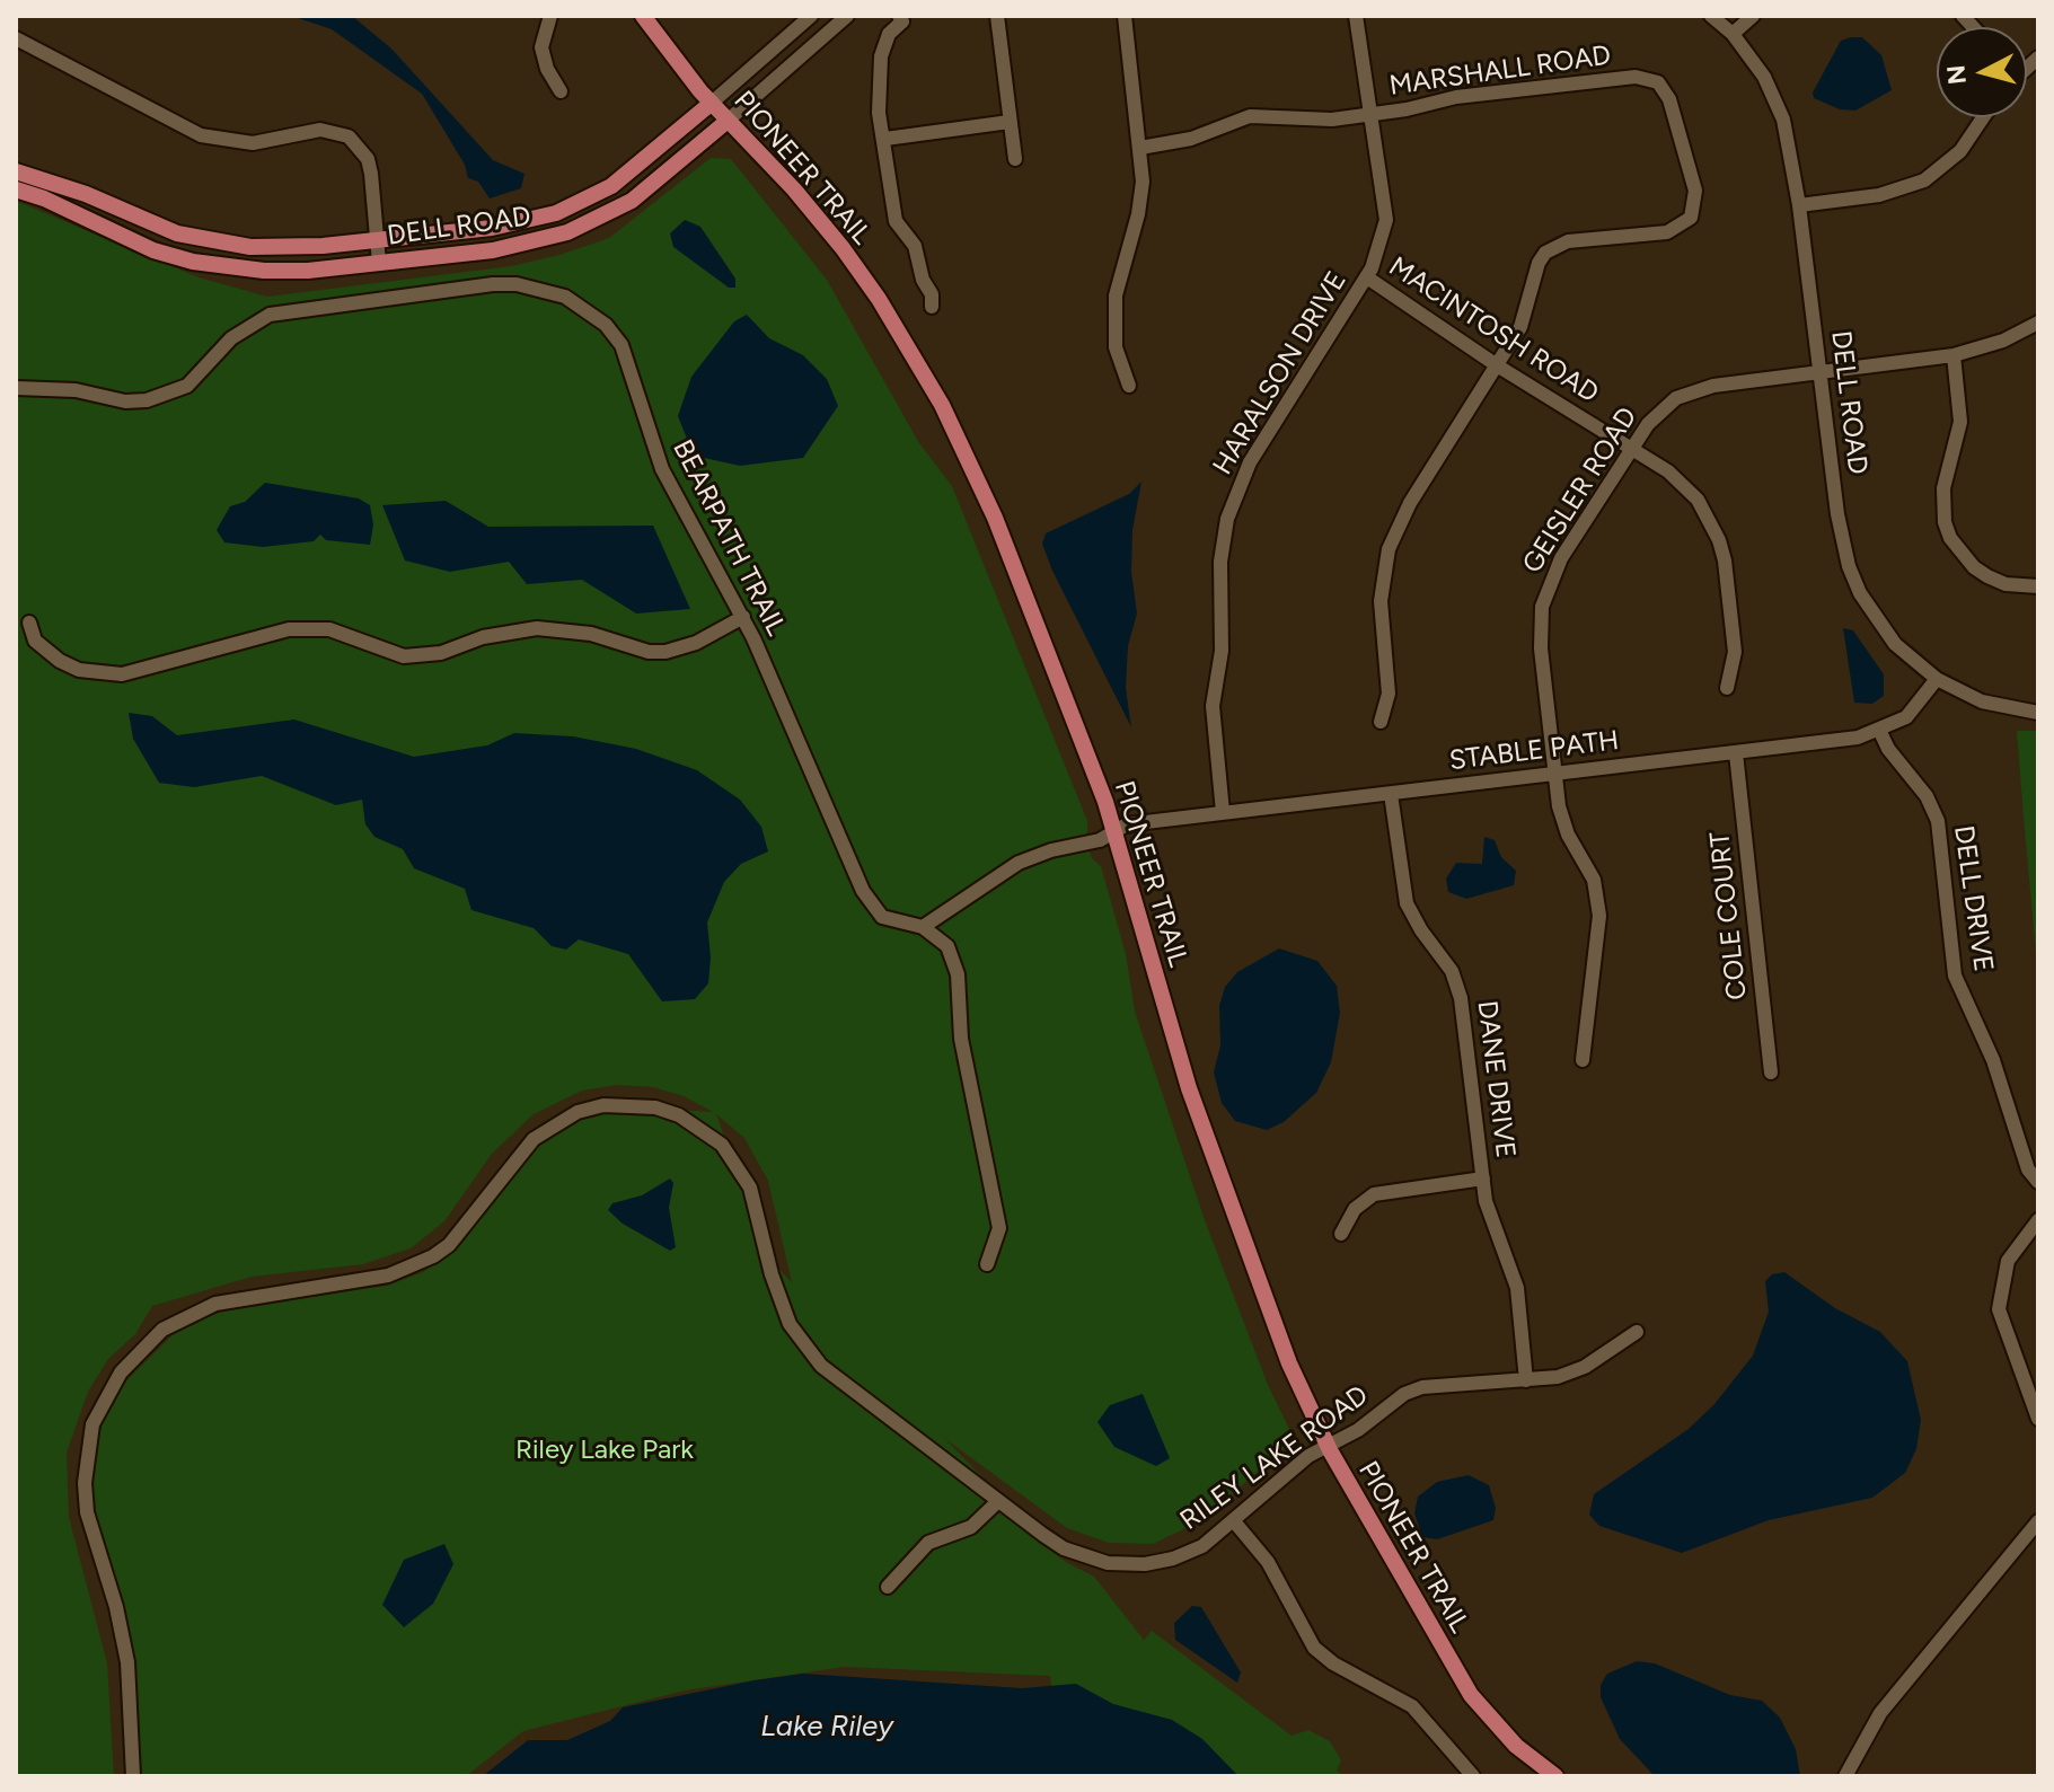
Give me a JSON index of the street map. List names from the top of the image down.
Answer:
{
  "streets": {
    "main road": ["PIONEER TRAIL", "DELL ROAD"],
    "street": [
      "MARSHALL ROAD",
      "MACINTOSH ROAD",
      "HARALSON DRIVE",
      "GEISLER ROAD",
      "BEARPATH TRAIL",
      "STABLE PATH",
      "DELL DRIVE",
      "COLE COURT",
      "DANE DRIVE",
      "RILEY LAKE ROAD"
    ]
  },
  "crossings": [
    ["MARSHALL ROAD", "MACINTOSH ROAD"],
    ["MARSHALL ROAD", "HARALSON DRIVE"],
    ["PIONEER TRAIL", "DELL ROAD"],
    ["PIONEER TRAIL", "STABLE PATH"],
    ["PIONEER TRAIL", "RILEY LAKE ROAD"],
    ["DELL ROAD", "GEISLER ROAD"],
    ["DELL ROAD", "STABLE PATH"],
    ["MACINTOSH ROAD", "HARALSON DRIVE"],
    ["MACINTOSH ROAD", "GEISLER ROAD"],
    ["HARALSON DRIVE", "STABLE PATH"],
    ["GEISLER ROAD", "STABLE PATH"],
    ["STABLE PATH", "DELL DRIVE"],
    ["STABLE PATH", "COLE COURT"],
    ["STABLE PATH", "DANE DRIVE"],
    ["DANE DRIVE", "RILEY LAKE ROAD"]
  ],
  "water": ["Lake Riley"],
  "parks": ["Riley Lake Park"],
  "north": "left"
}
